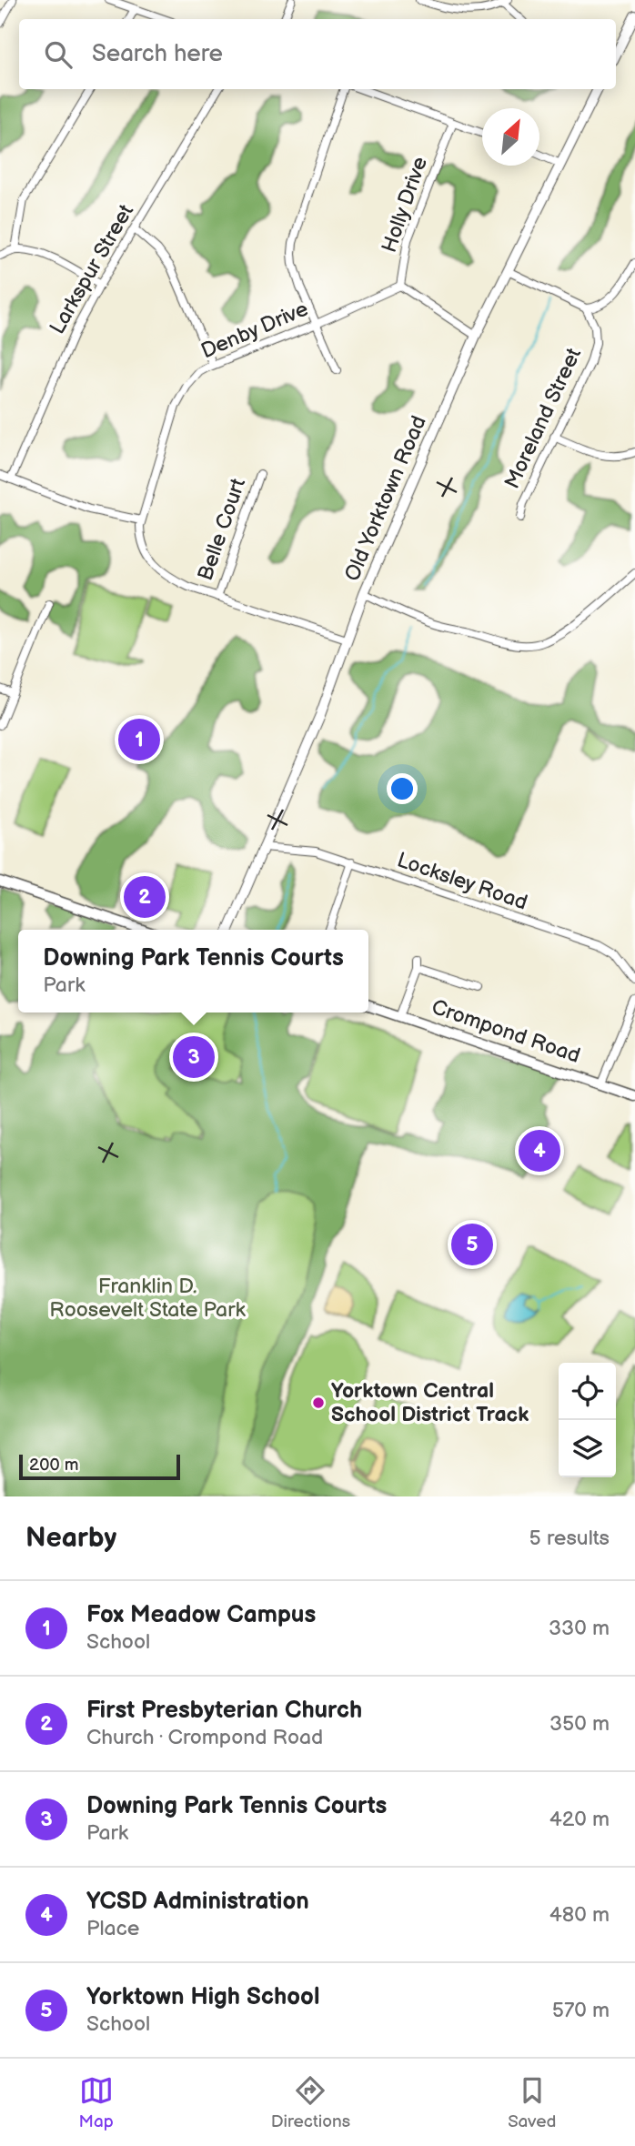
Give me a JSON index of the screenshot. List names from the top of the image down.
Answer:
{
  "streets": {
    "highway": ["Crompond Road"],
    "main road": ["Old Yorktown Road"],
    "street": [
      "Holly Drive",
      "Larkspur Street",
      "Denby Drive",
      "Moreland Street",
      "Belle Court",
      "Locksley Road"
    ]
  },
  "crossings": [
    ["Holly Drive", "Denby Drive"],
    ["Holly Drive", "Old Yorktown Road"],
    ["Old Yorktown Road", "Locksley Road"]
  ],
  "parks": ["Franklin D. Roosevelt State Park"],
  "places": ["Yorktown Central School District Track"],
  "scale_bar": "200 m",
  "north": "top right",
  "page": {
    "search": "Search here",
    "pins": [
      "1",
      "2",
      "3",
      "4",
      "5"
    ],
    "popup": ["Downing Park Tennis Courts", "Park"],
    "scale": "200 m",
    "heading": ["Nearby", "5 results"],
    "list": [
      {
        "mark": "1",
        "name": "Fox Meadow Campus",
        "note": "School",
        "value": "330 m"
      },
      {
        "mark": "2",
        "name": "First Presbyterian Church",
        "note": "Church · Crompond Road",
        "value": "350 m"
      },
      {
        "mark": "3",
        "name": "Downing Park Tennis Courts",
        "note": "Park",
        "value": "420 m"
      },
      {
        "mark": "4",
        "name": "YCSD Administration",
        "note": "Place",
        "value": "480 m"
      },
      {
        "mark": "5",
        "name": "Yorktown High School",
        "note": "School",
        "value": "570 m"
      }
    ],
    "nav": ["Map", "Directions", "Saved"]
  }
}
